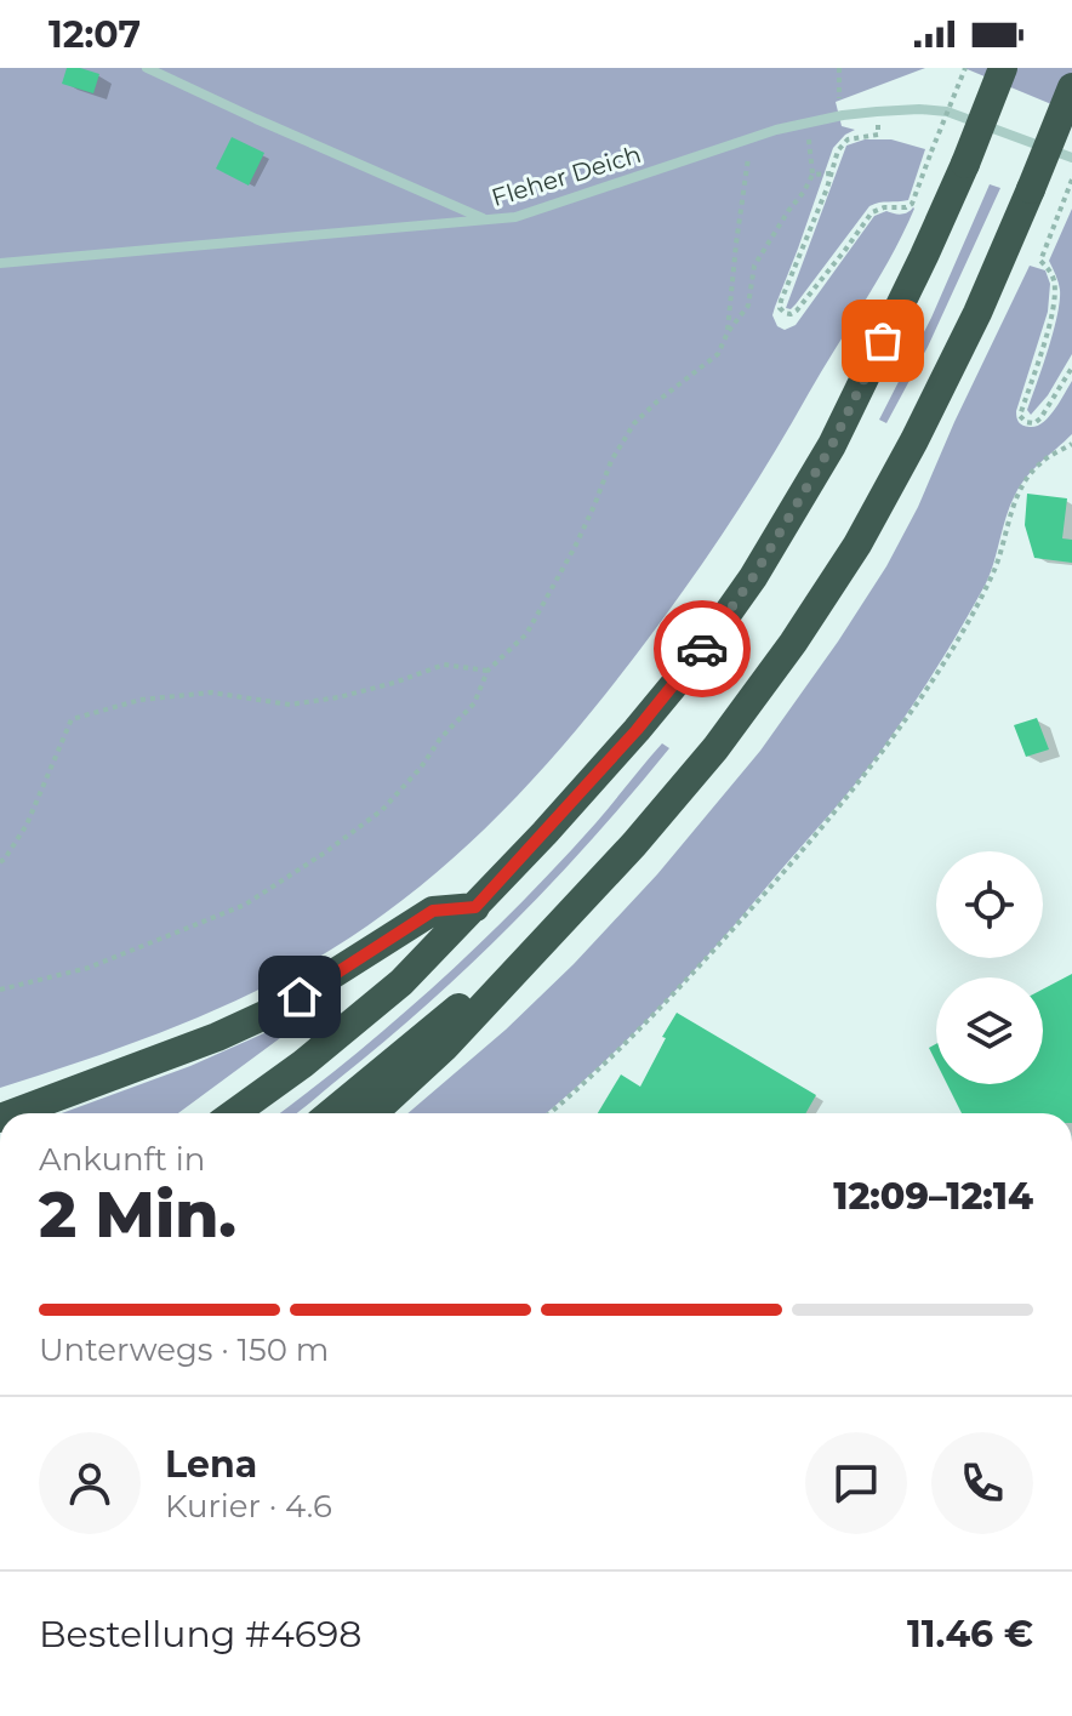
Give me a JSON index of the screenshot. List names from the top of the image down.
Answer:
{
  "streets": {
    "lane": ["Fleher Deich"]
  },
  "page": {
    "status": "12:07",
    "heading": ["2 Min.", "Ankunft in", "12:09–12:14"],
    "panel": [
      "Lena",
      "Kurier · 4.6",
      "Bestellung #4698",
      "11.46 €"
    ],
    "bar": "Unterwegs · 150 m"
  }
}
